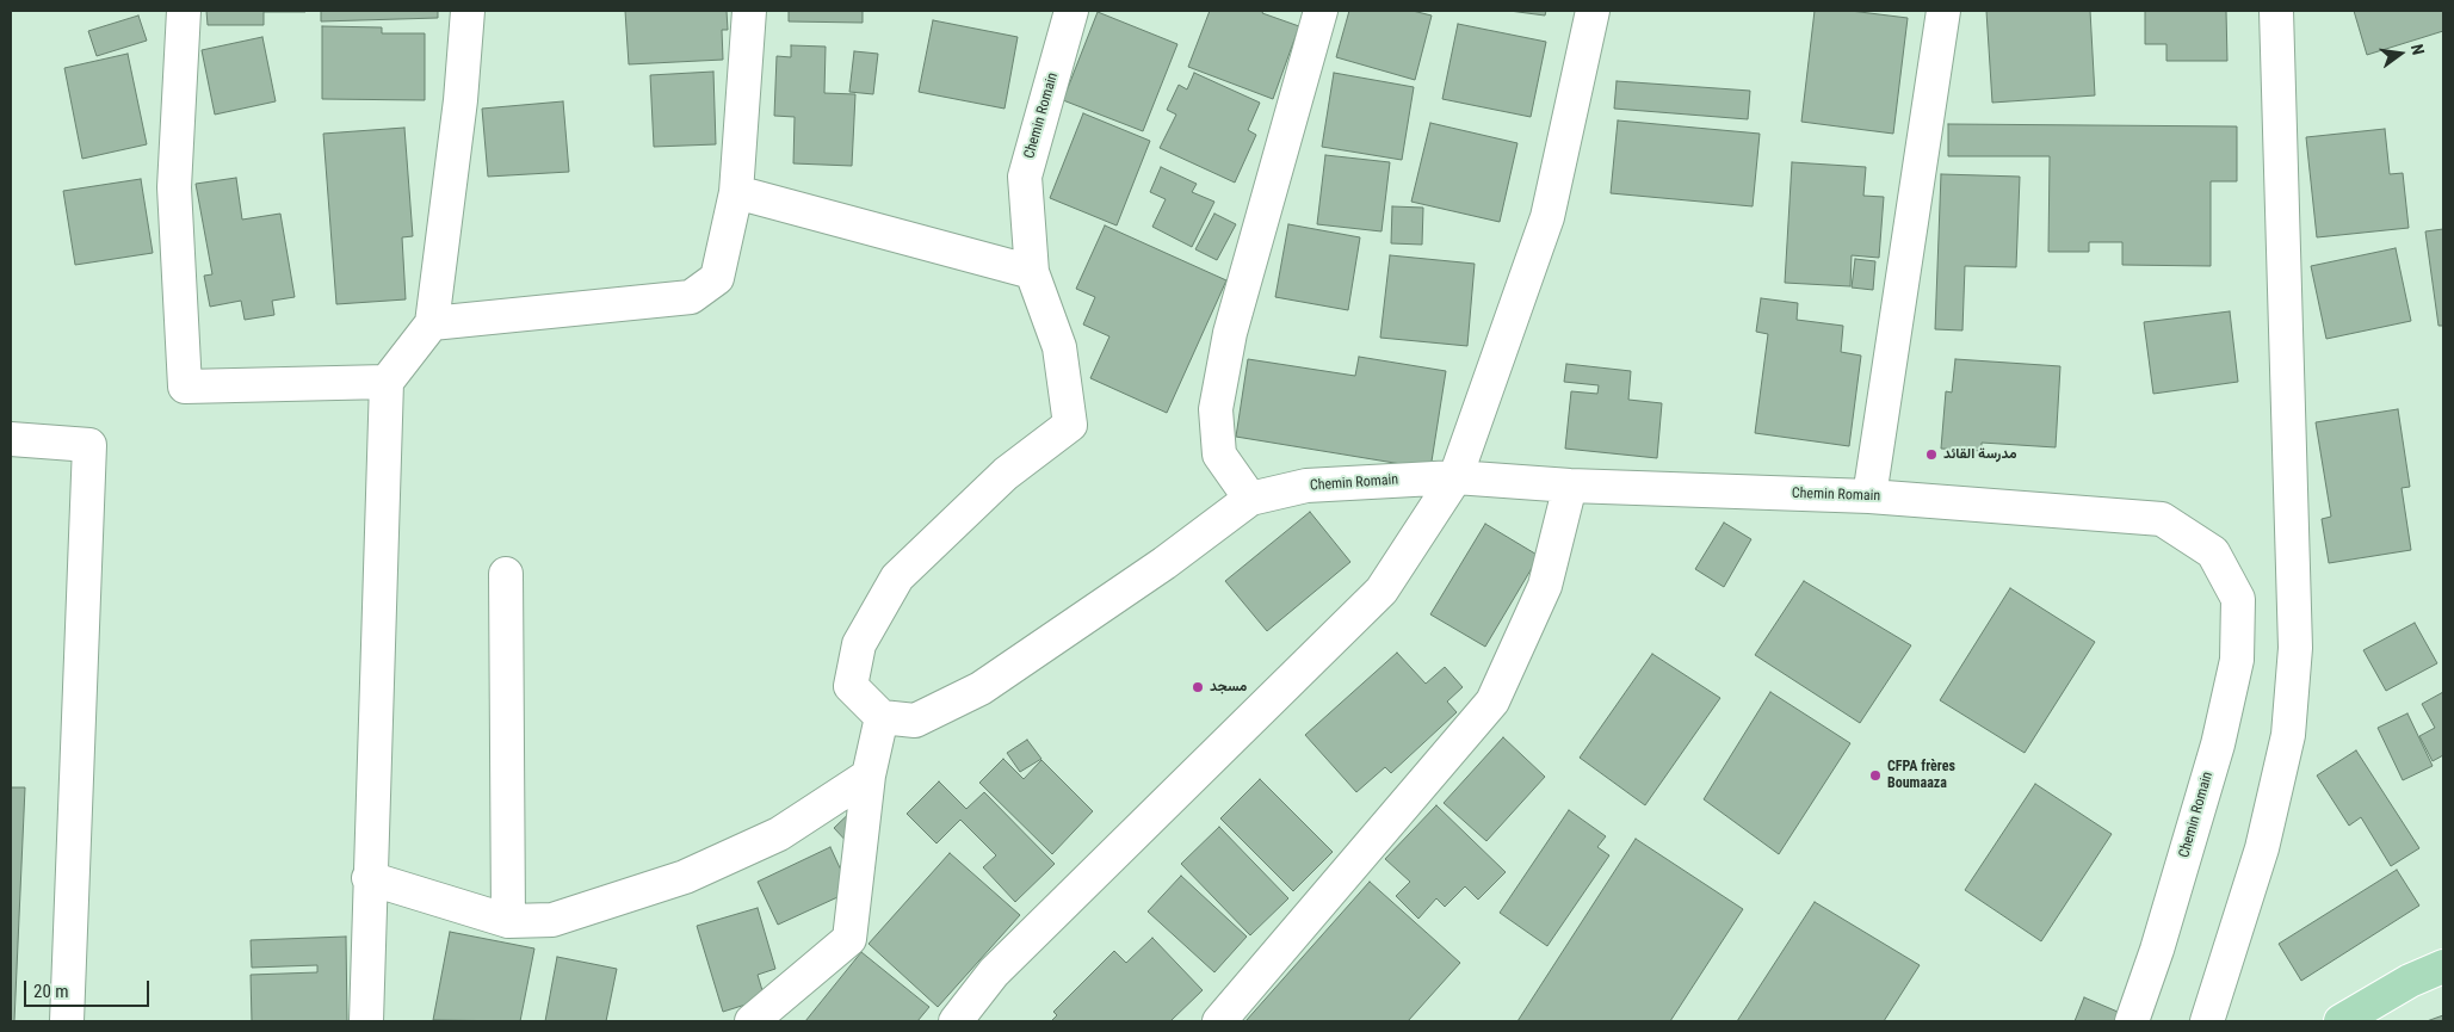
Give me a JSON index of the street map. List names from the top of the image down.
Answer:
{
  "streets": {
    "street": ["Chemin Romain"]
  },
  "places": ["مدرسة القائد", "مسجد", "CFPA frères Boumaaza"],
  "scale_bar": "20 m",
  "north": "right"
}
